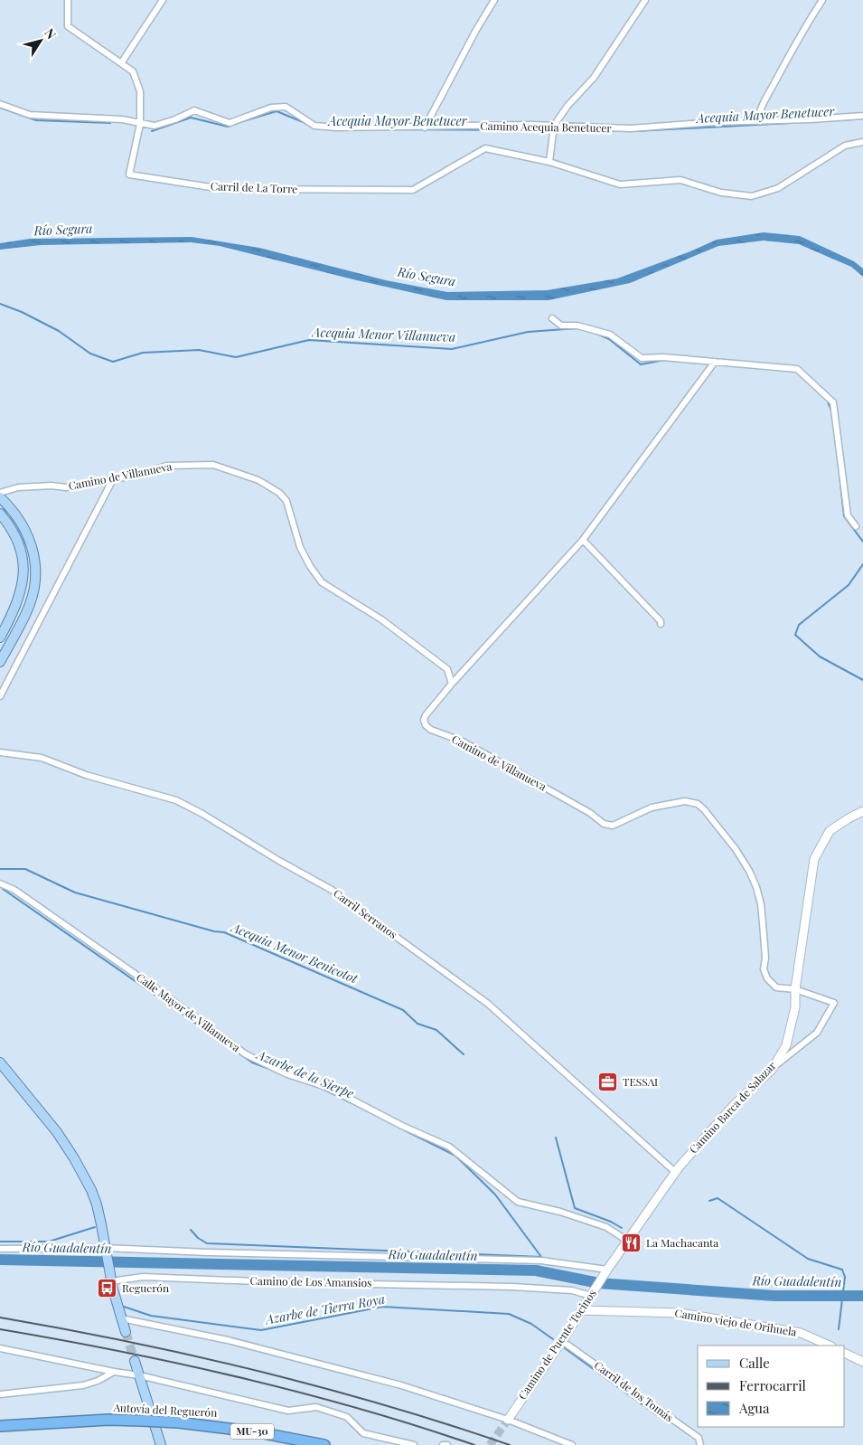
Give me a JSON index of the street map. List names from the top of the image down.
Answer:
{
  "streets": {
    "highway": ["Autovía del Reguerón", "MU-30"],
    "street": [
      "Camino Acequia Benetucer",
      "Carril de La Torre",
      "Camino de Villanueva",
      "Carril Serranos",
      "Calle Mayor de Villanueva",
      "Camino Barca de Salazar",
      "Camino de Los Amansios",
      "Camino viejo de Orihuela",
      "Camino de Puente Tocinos",
      "Carril de los Tomás"
    ]
  },
  "crossings": [
    ["Camino Acequia Benetucer", "Carril de La Torre"],
    ["Camino de Villanueva", "Camino Barca de Salazar"],
    ["Carril Serranos", "Camino Barca de Salazar"],
    ["Calle Mayor de Villanueva", "Camino Barca de Salazar"],
    ["Camino Barca de Salazar", "Camino de Puente Tocinos"],
    ["Camino de Los Amansios", "Camino de Puente Tocinos"],
    ["Camino viejo de Orihuela", "Camino de Puente Tocinos"],
    ["Camino de Puente Tocinos", "Carril de los Tomás"]
  ],
  "water": [
    "Acequia Mayor Benetucer",
    "Río Segura",
    "Acequia Menor Villanueva",
    "Acequia Menor Benicotot",
    "Azarbe de la Sierpe",
    "Río Guadalentín",
    "Azarbe de Tierra Roya"
  ],
  "places": {
    "office": ["TESSAI"],
    "restaurant": ["La Machacanta"],
    "bus stop": ["Reguerón"]
  },
  "legend": ["Calle", "Ferrocarril", "Agua"],
  "north": "top right"
}
